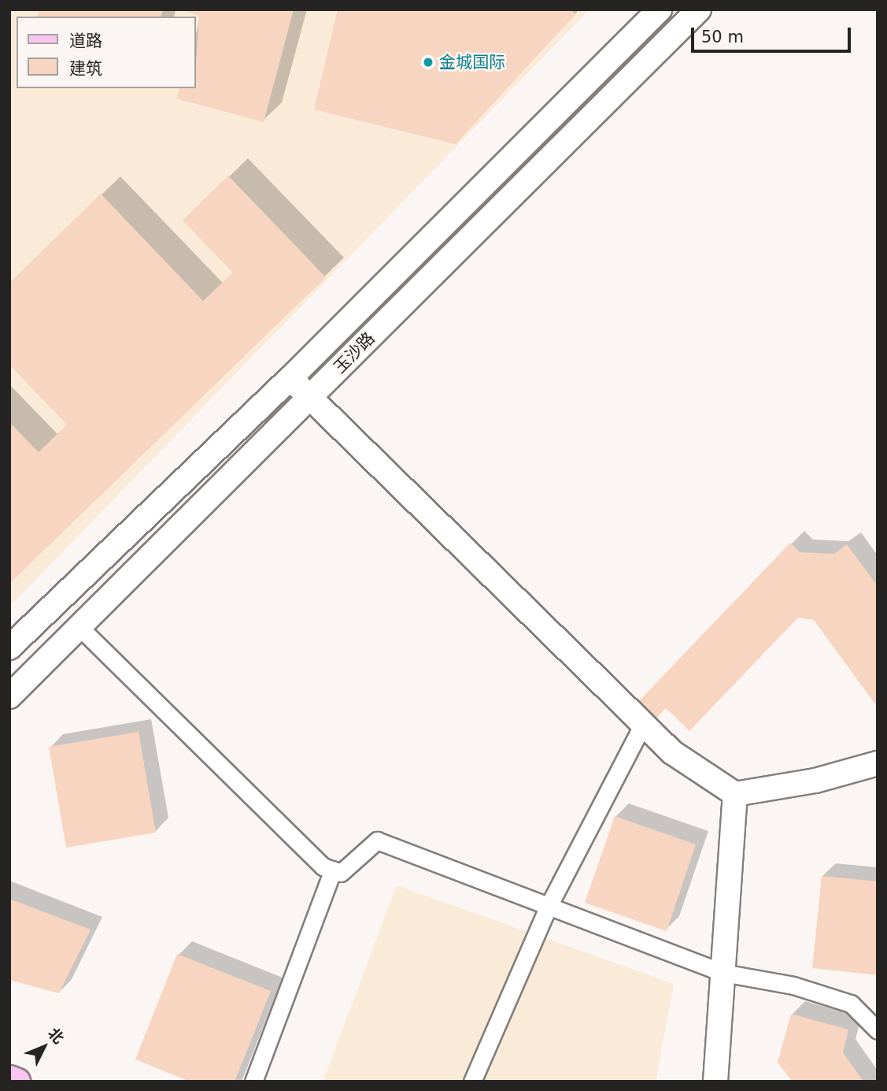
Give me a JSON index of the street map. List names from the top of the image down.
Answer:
{
  "streets": {
    "main road": ["玉沙路"]
  },
  "places": ["金城国际"],
  "legend": ["道路", "建筑"],
  "scale_bar": "50 m",
  "north": "top right"
}
